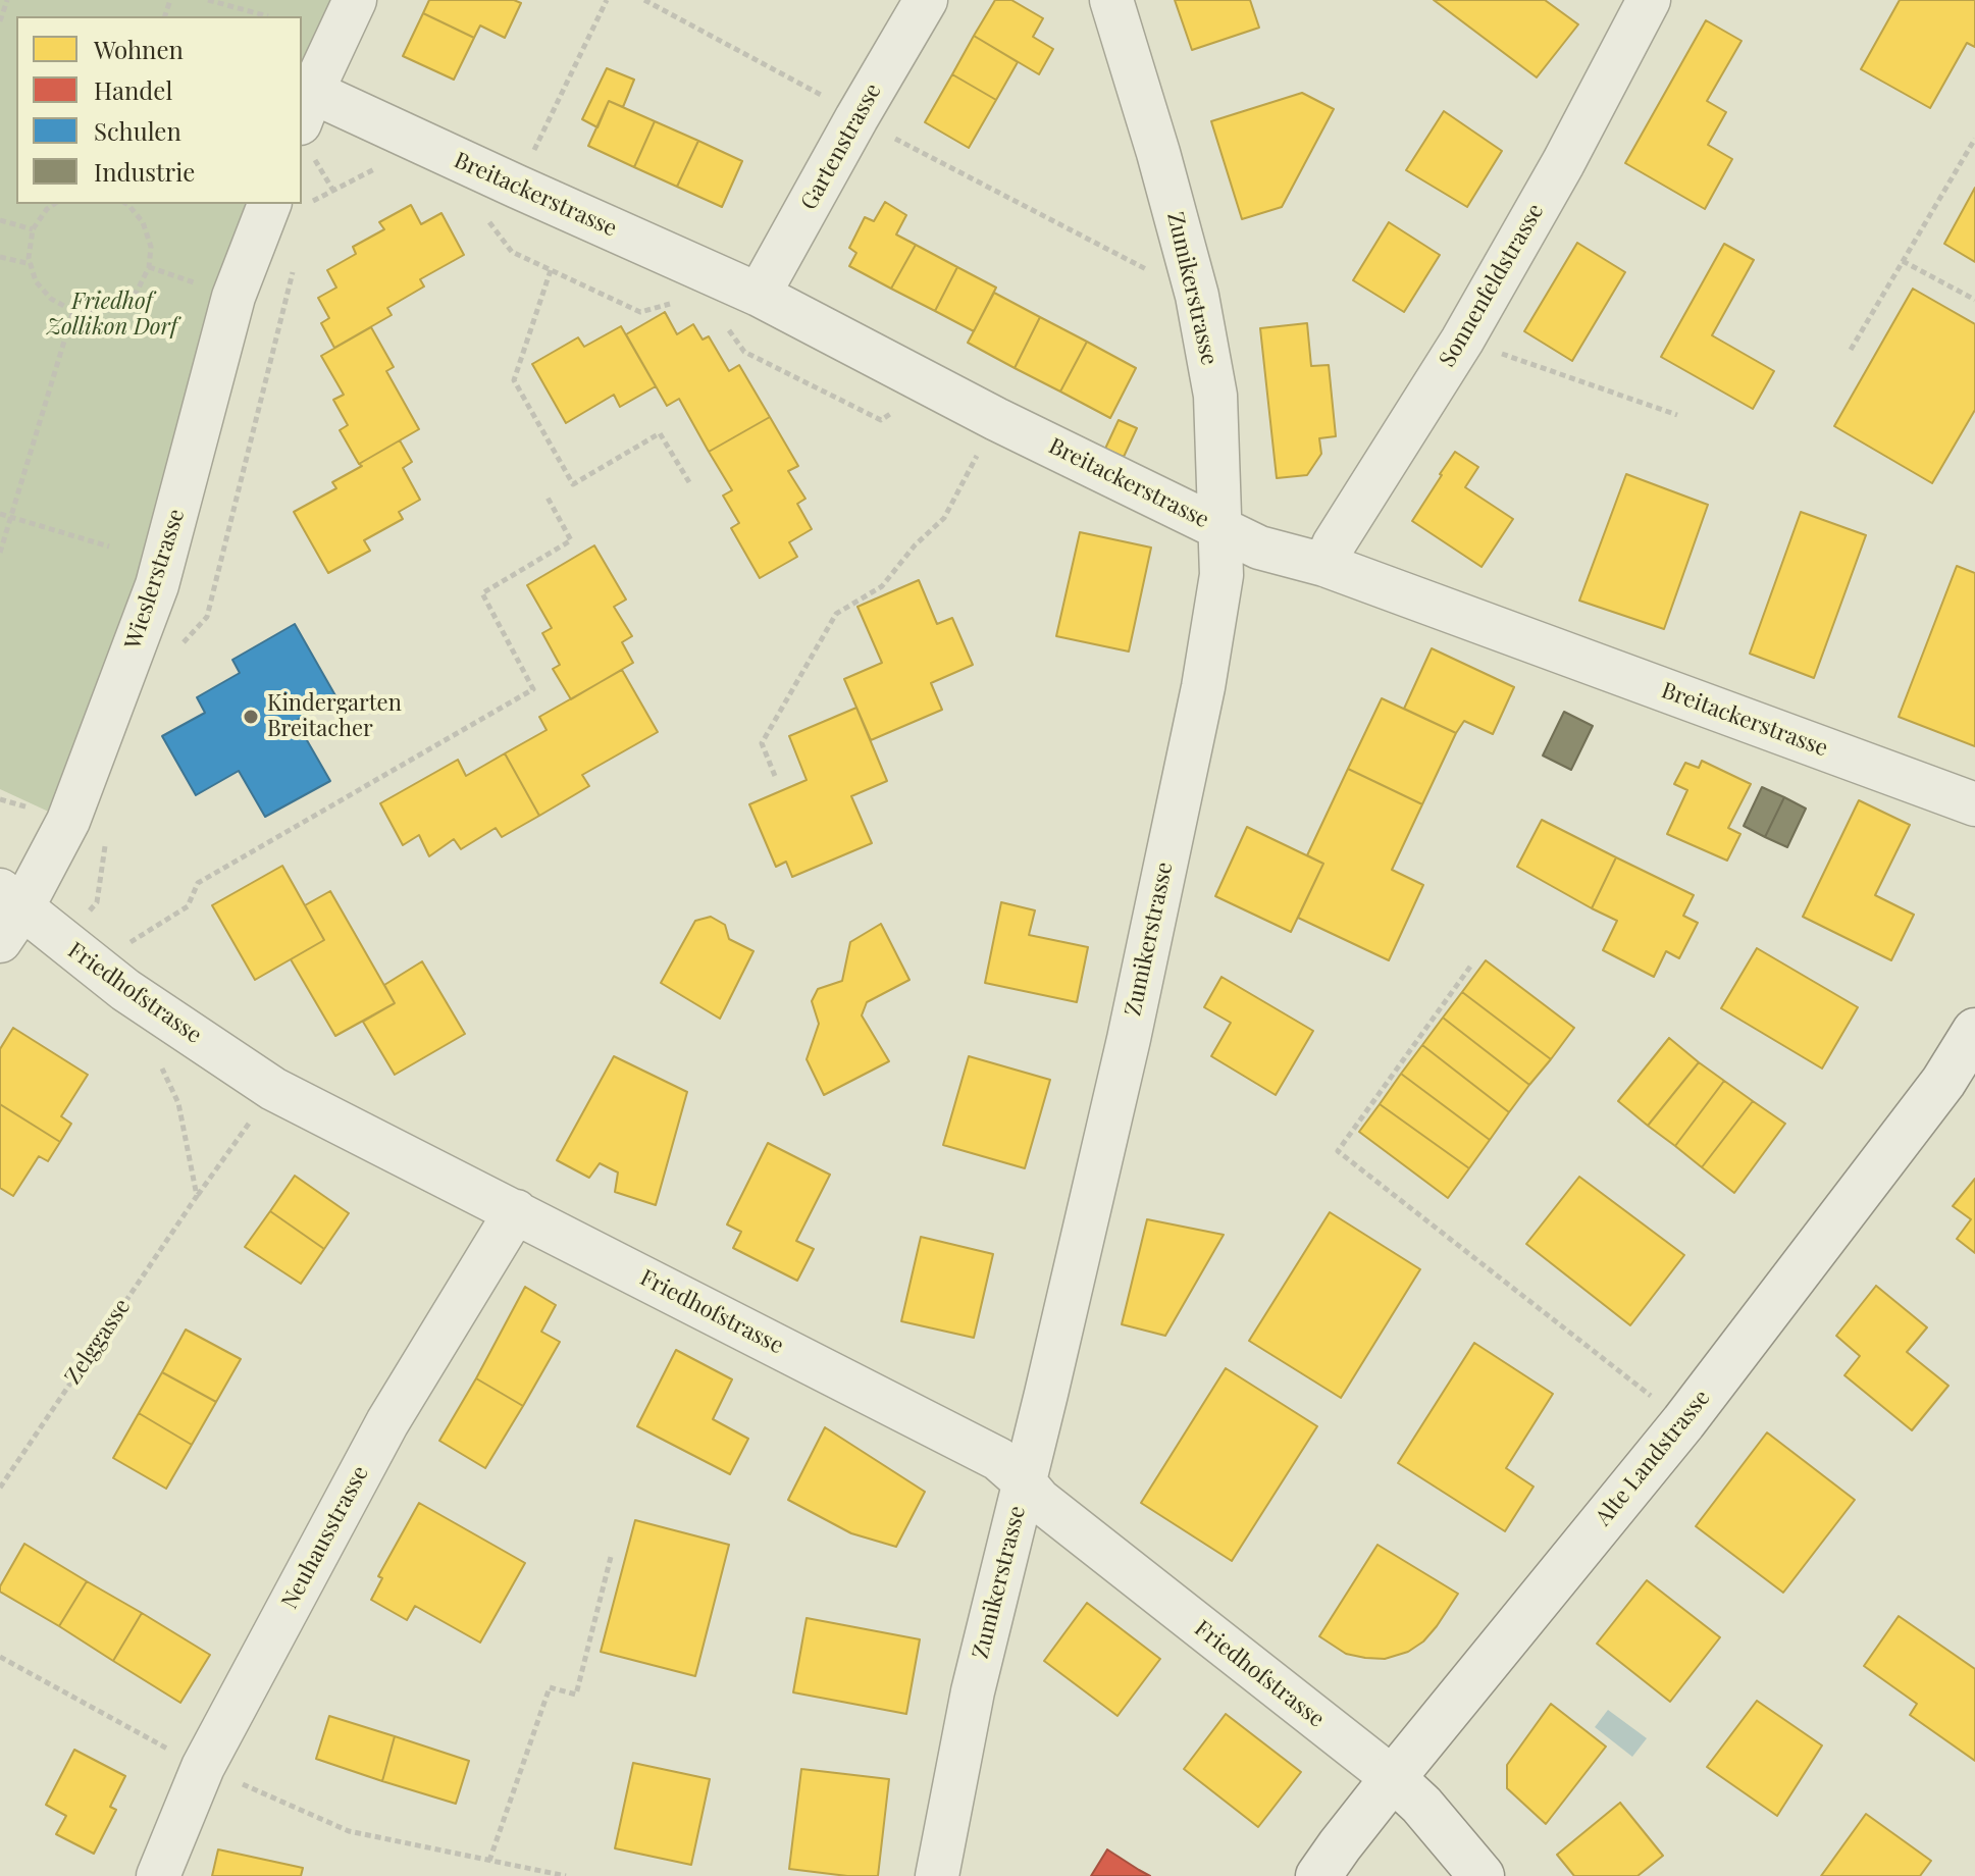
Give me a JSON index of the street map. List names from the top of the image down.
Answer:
{
  "streets": {
    "main road": ["Alte Landstrasse"],
    "street": [
      "Gartenstrasse",
      "Breitackerstrasse",
      "Sonnenfeldstrasse",
      "Zumikerstrasse",
      "Wieslerstrasse",
      "Friedhofstrasse",
      "Neuhausstrasse"
    ],
    "path": ["Zelggasse"]
  },
  "crossings": [
    ["Gartenstrasse", "Breitackerstrasse"],
    ["Breitackerstrasse", "Sonnenfeldstrasse"],
    ["Breitackerstrasse", "Zumikerstrasse"],
    ["Zumikerstrasse", "Friedhofstrasse"],
    ["Wieslerstrasse", "Friedhofstrasse"],
    ["Friedhofstrasse", "Zelggasse"],
    ["Friedhofstrasse", "Alte Landstrasse"],
    ["Friedhofstrasse", "Neuhausstrasse"]
  ],
  "parks": ["Friedhof Zollikon Dorf"],
  "places": ["Kindergarten Breitacher"],
  "legend": [
    "Wohnen",
    "Handel",
    "Schulen",
    "Industrie"
  ]
}
